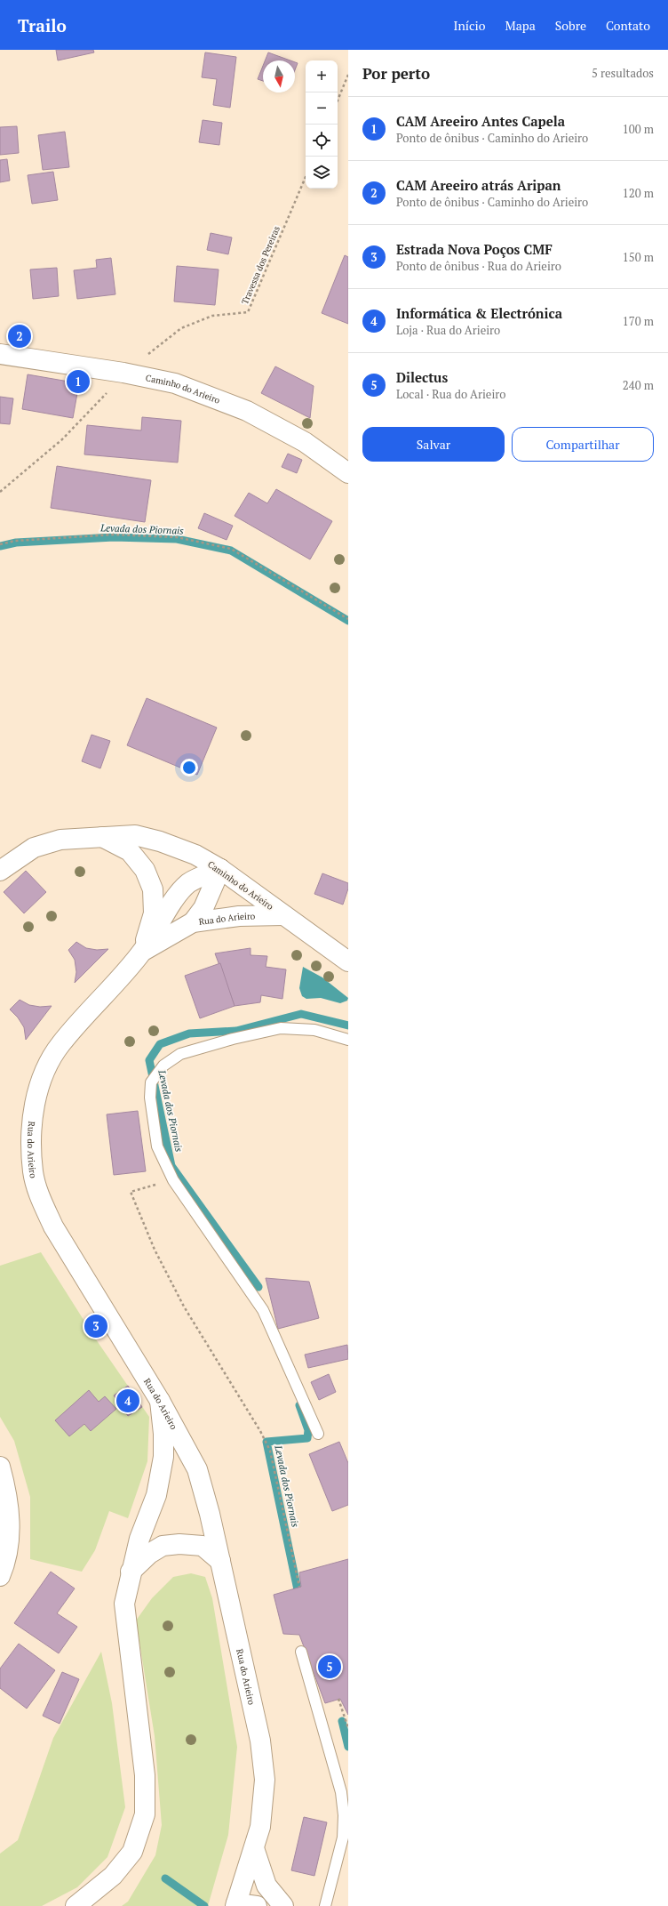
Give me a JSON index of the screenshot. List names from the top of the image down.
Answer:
{
  "streets": {
    "main road": ["Caminho do Arieiro", "Rua do Arieiro"],
    "path": ["Travessa dos Pereiras"]
  },
  "crossings": [
    ["Travessa dos Pereiras", "Caminho do Arieiro"],
    ["Caminho do Arieiro", "Rua do Arieiro"]
  ],
  "water": ["Levada dos Piornais"],
  "north": "bottom",
  "page": {
    "header": "Trailo",
    "nav": [
      "Início",
      "Mapa",
      "Sobre",
      "Contato"
    ],
    "heading": ["Por perto", "5 resultados"],
    "map_buttons": ["+", "−"],
    "list": [
      {
        "mark": "1",
        "name": "CAM Areeiro Antes Capela",
        "note": "Ponto de ônibus · Caminho do Arieiro",
        "value": "100 m"
      },
      {
        "mark": "2",
        "name": "CAM Areeiro atrás Aripan",
        "note": "Ponto de ônibus · Caminho do Arieiro",
        "value": "120 m"
      },
      {
        "mark": "3",
        "name": "Estrada Nova Poços CMF",
        "note": "Ponto de ônibus · Rua do Arieiro",
        "value": "150 m"
      },
      {
        "mark": "4",
        "name": "Informática & Electrónica",
        "note": "Loja · Rua do Arieiro",
        "value": "170 m"
      },
      {
        "mark": "5",
        "name": "Dilectus",
        "note": "Local · Rua do Arieiro",
        "value": "240 m"
      }
    ],
    "pins": [
      "2",
      "1",
      "3",
      "4",
      "5"
    ],
    "buttons": ["Salvar", "Compartilhar"]
  }
}
